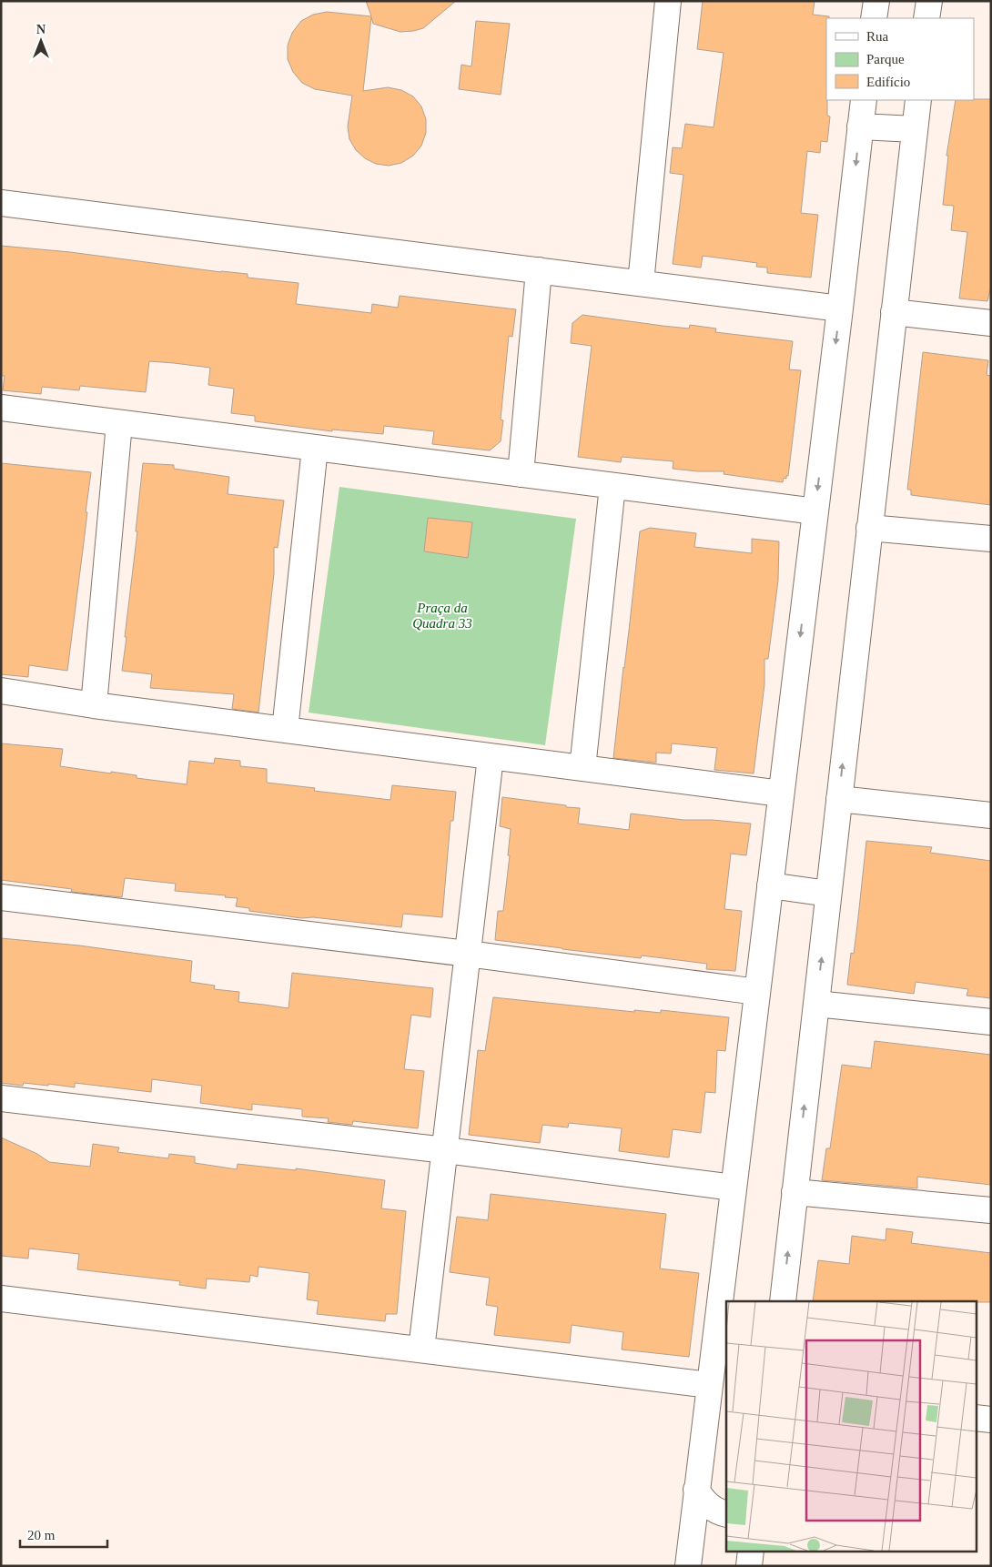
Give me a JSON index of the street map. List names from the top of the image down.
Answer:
{
  "parks": ["Praça da Quadra 33"],
  "legend": ["Rua", "Parque", "Edifício"],
  "scale_bar": "20 m",
  "north": "top"
}
